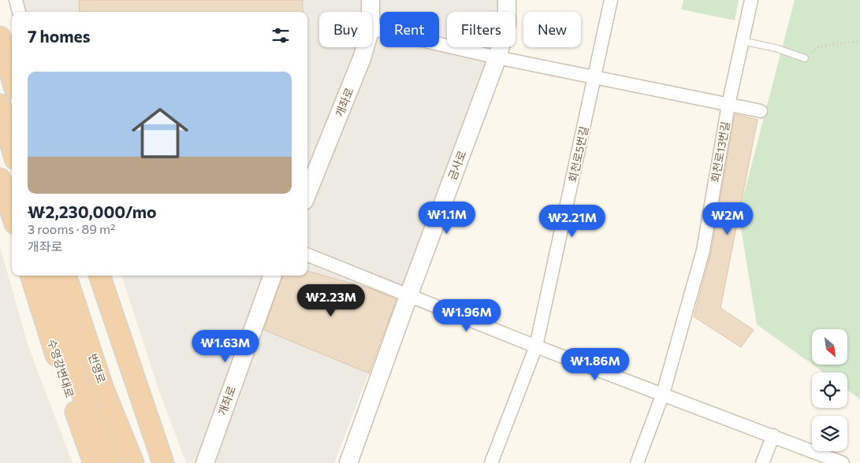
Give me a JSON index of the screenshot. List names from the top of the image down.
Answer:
{
  "streets": {
    "highway": ["수영강변대로", "번영로"],
    "main road": ["개좌로", "금사로"],
    "street": ["회천로13번길", "회천로5번길"]
  },
  "north": "bottom right",
  "page": {
    "chip": [
      "Buy",
      "Rent",
      "Filters",
      "New"
    ],
    "heading": "7 homes",
    "list": [
      {
        "name": "₩2,230,000/mo",
        "note": "3 rooms · 89 m² · 개좌로"
      }
    ],
    "price": [
      "₩1.1M",
      "₩2M",
      "₩2.21M",
      "₩2.23M",
      "₩1.96M",
      "₩1.63M",
      "₩1.86M"
    ]
  }
}
